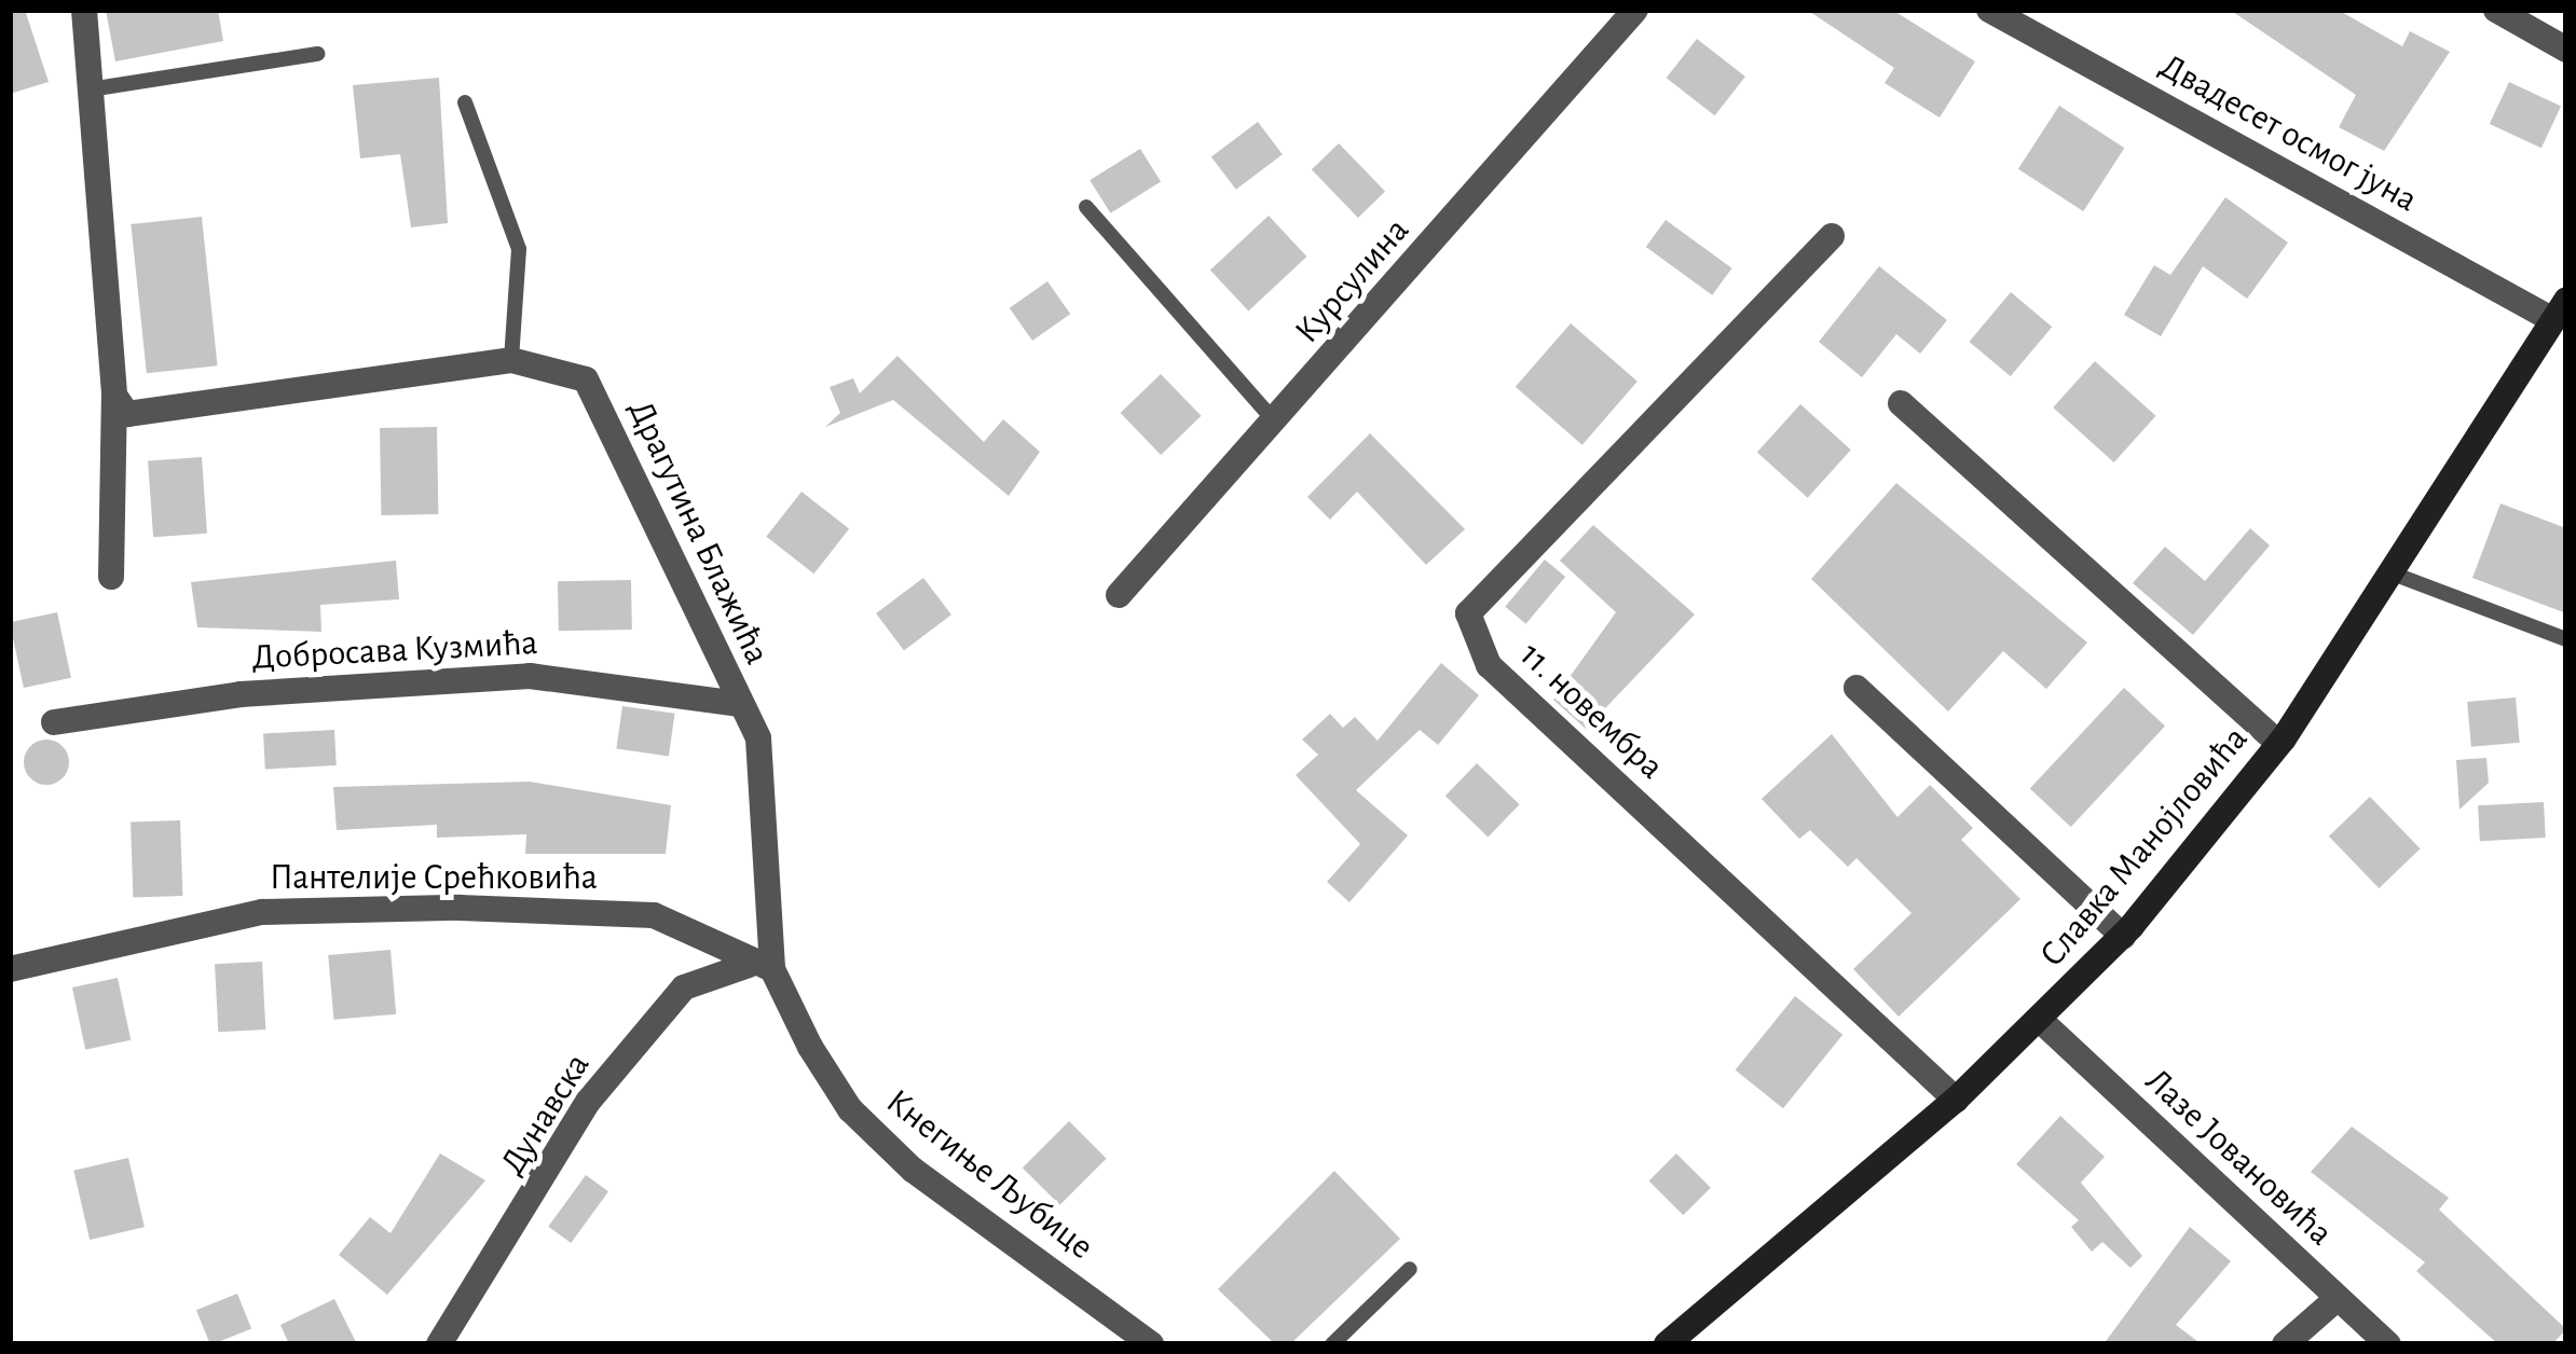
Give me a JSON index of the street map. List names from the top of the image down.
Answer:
{
  "streets": {
    "main road": ["Славка Манојловића"],
    "street": [
      "Двадесет осмог јуна",
      "Курсулина",
      "Драгутина Блажића",
      "Добросава Кузмића",
      "11. новембра",
      "Пантелије Срећковића",
      "Дунавска",
      "Лазе Јовановића",
      "Кнегиње Љубице"
    ]
  },
  "crossings": [
    ["Двадесет осмог јуна", "Славка Манојловића"],
    ["Драгутина Блажића", "Добросава Кузмића"],
    ["Драгутина Блажића", "Пантелије Срећковића"],
    ["Драгутина Блажића", "Дунавска"],
    ["Драгутина Блажића", "Кнегиње Љубице"],
    ["11. новембра", "Славка Манојловића"],
    ["Славка Манојловића", "Лазе Јовановића"],
    ["Пантелије Срећковића", "Дунавска"],
    ["Пантелије Срећковића", "Кнегиње Љубице"],
    ["Дунавска", "Кнегиње Љубице"]
  ]
}
